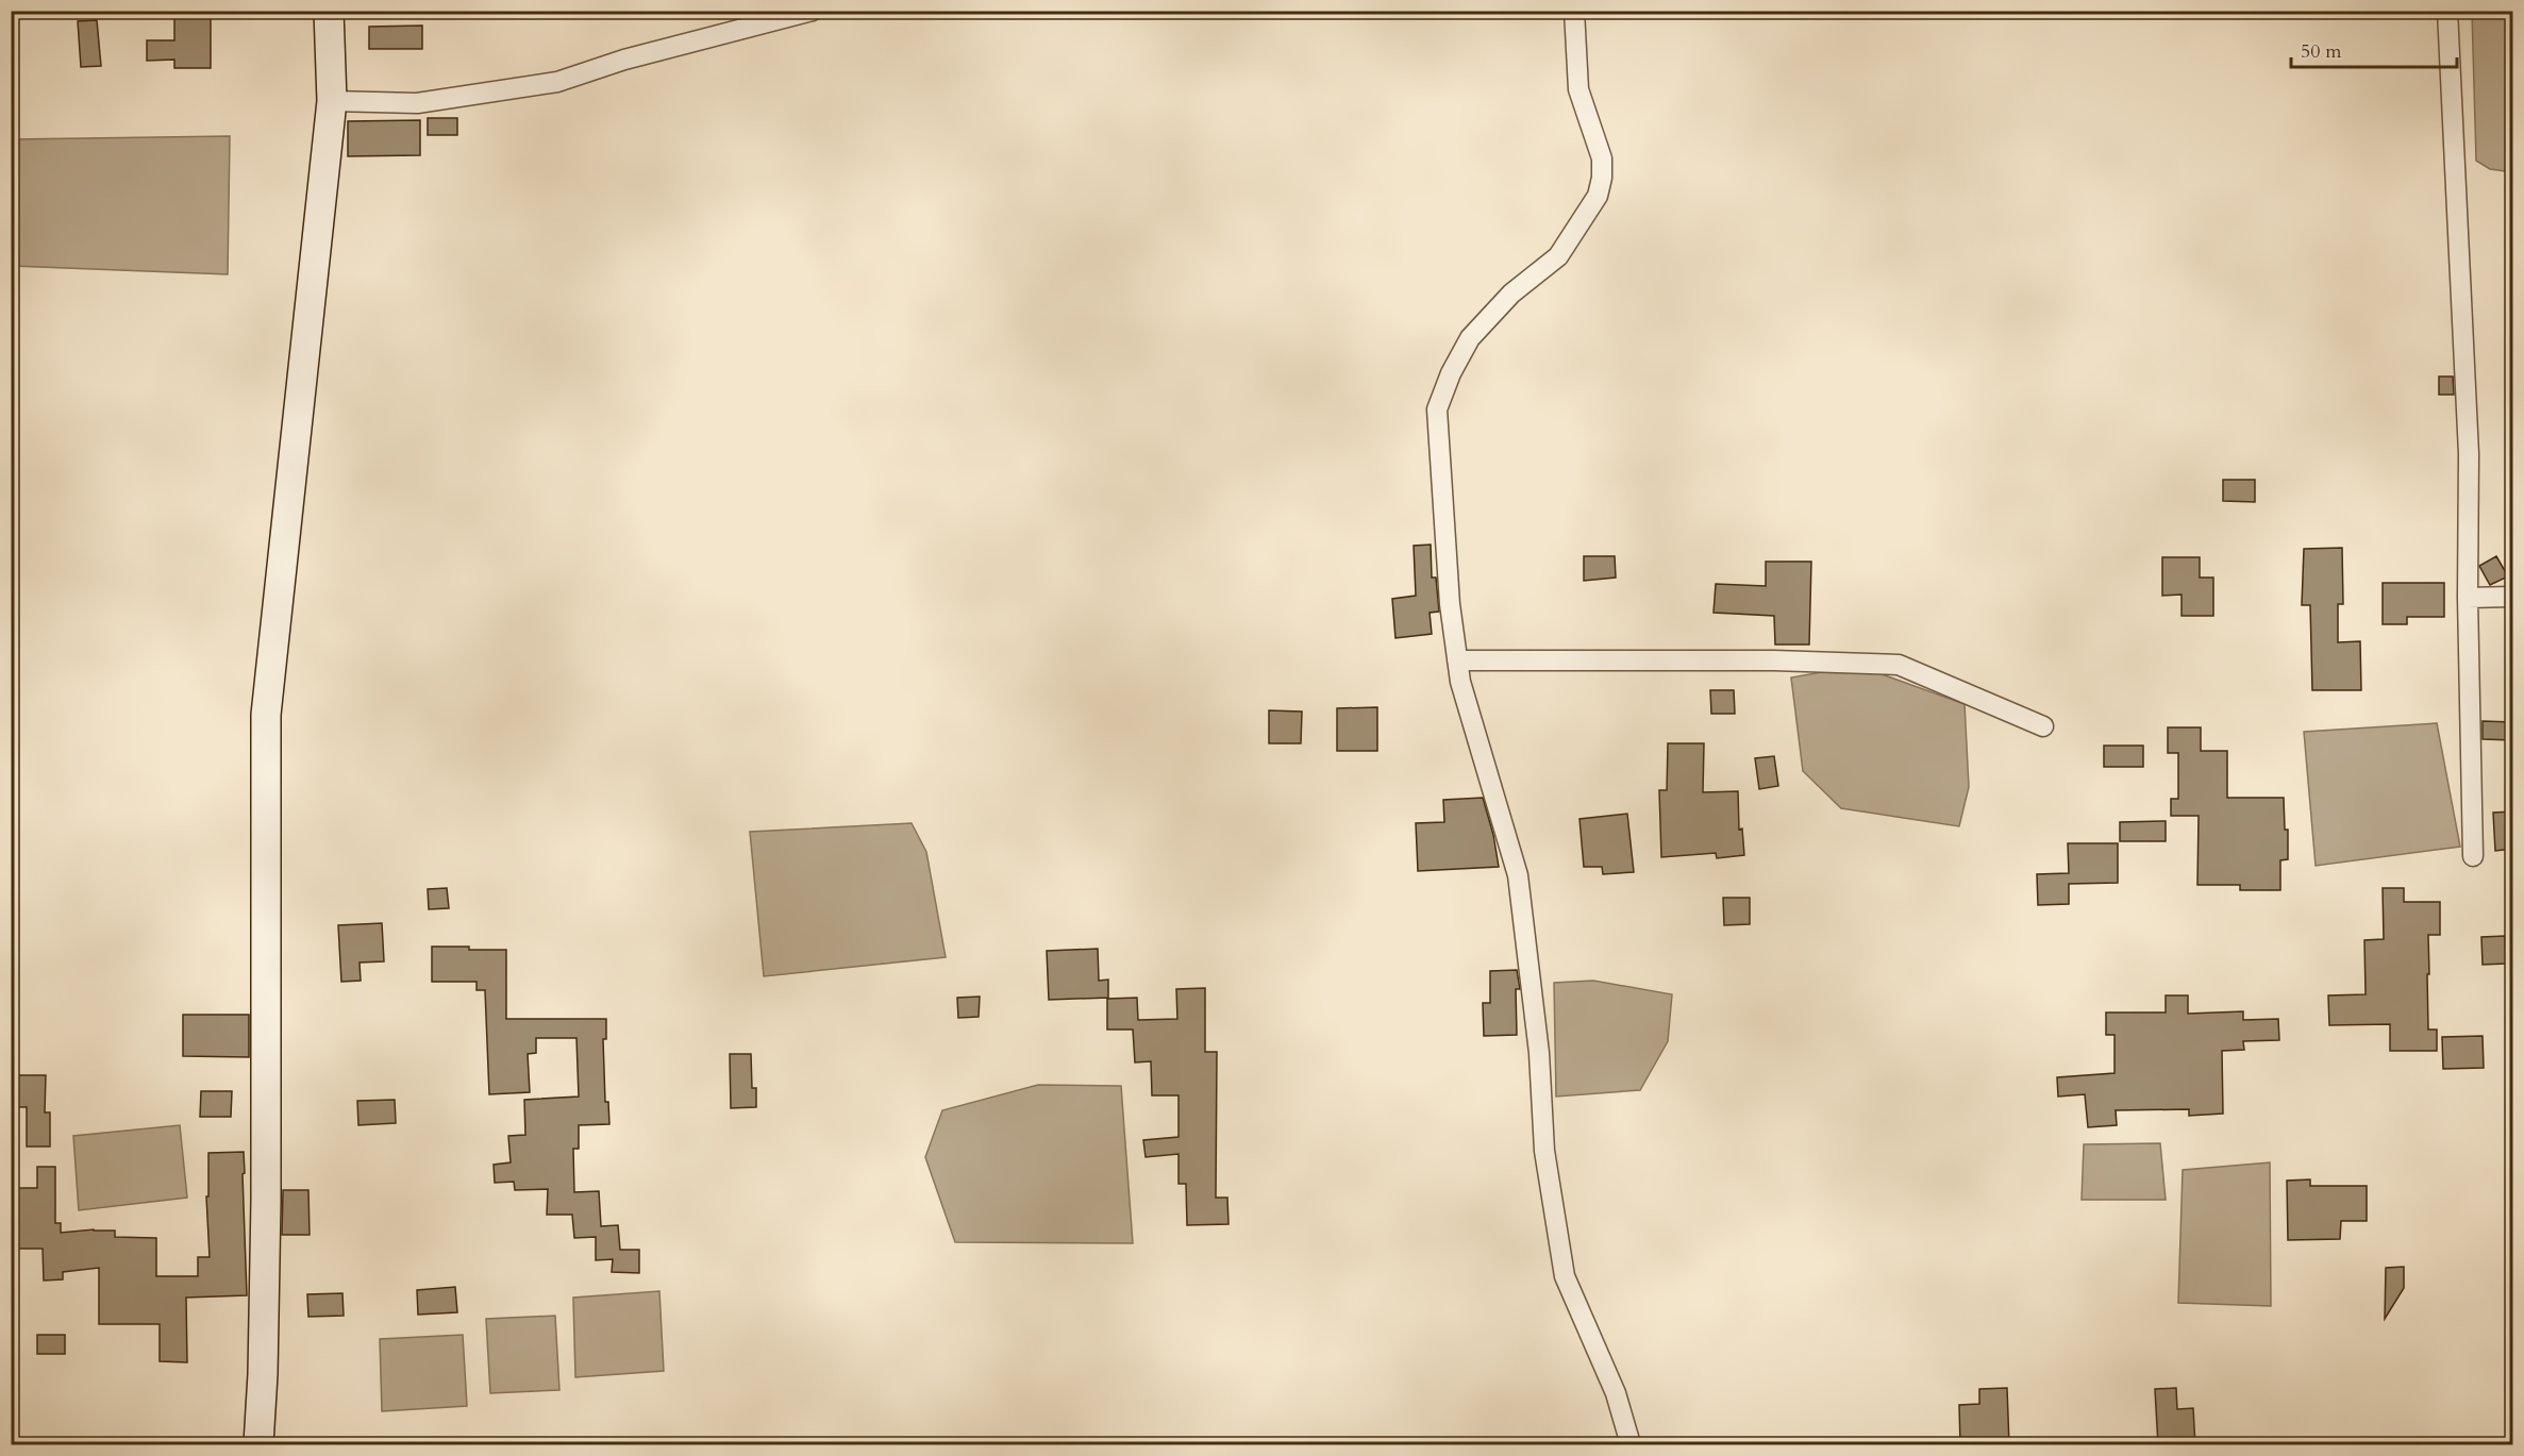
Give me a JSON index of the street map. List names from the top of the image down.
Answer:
{
  "scale_bar": "50 m"
}
